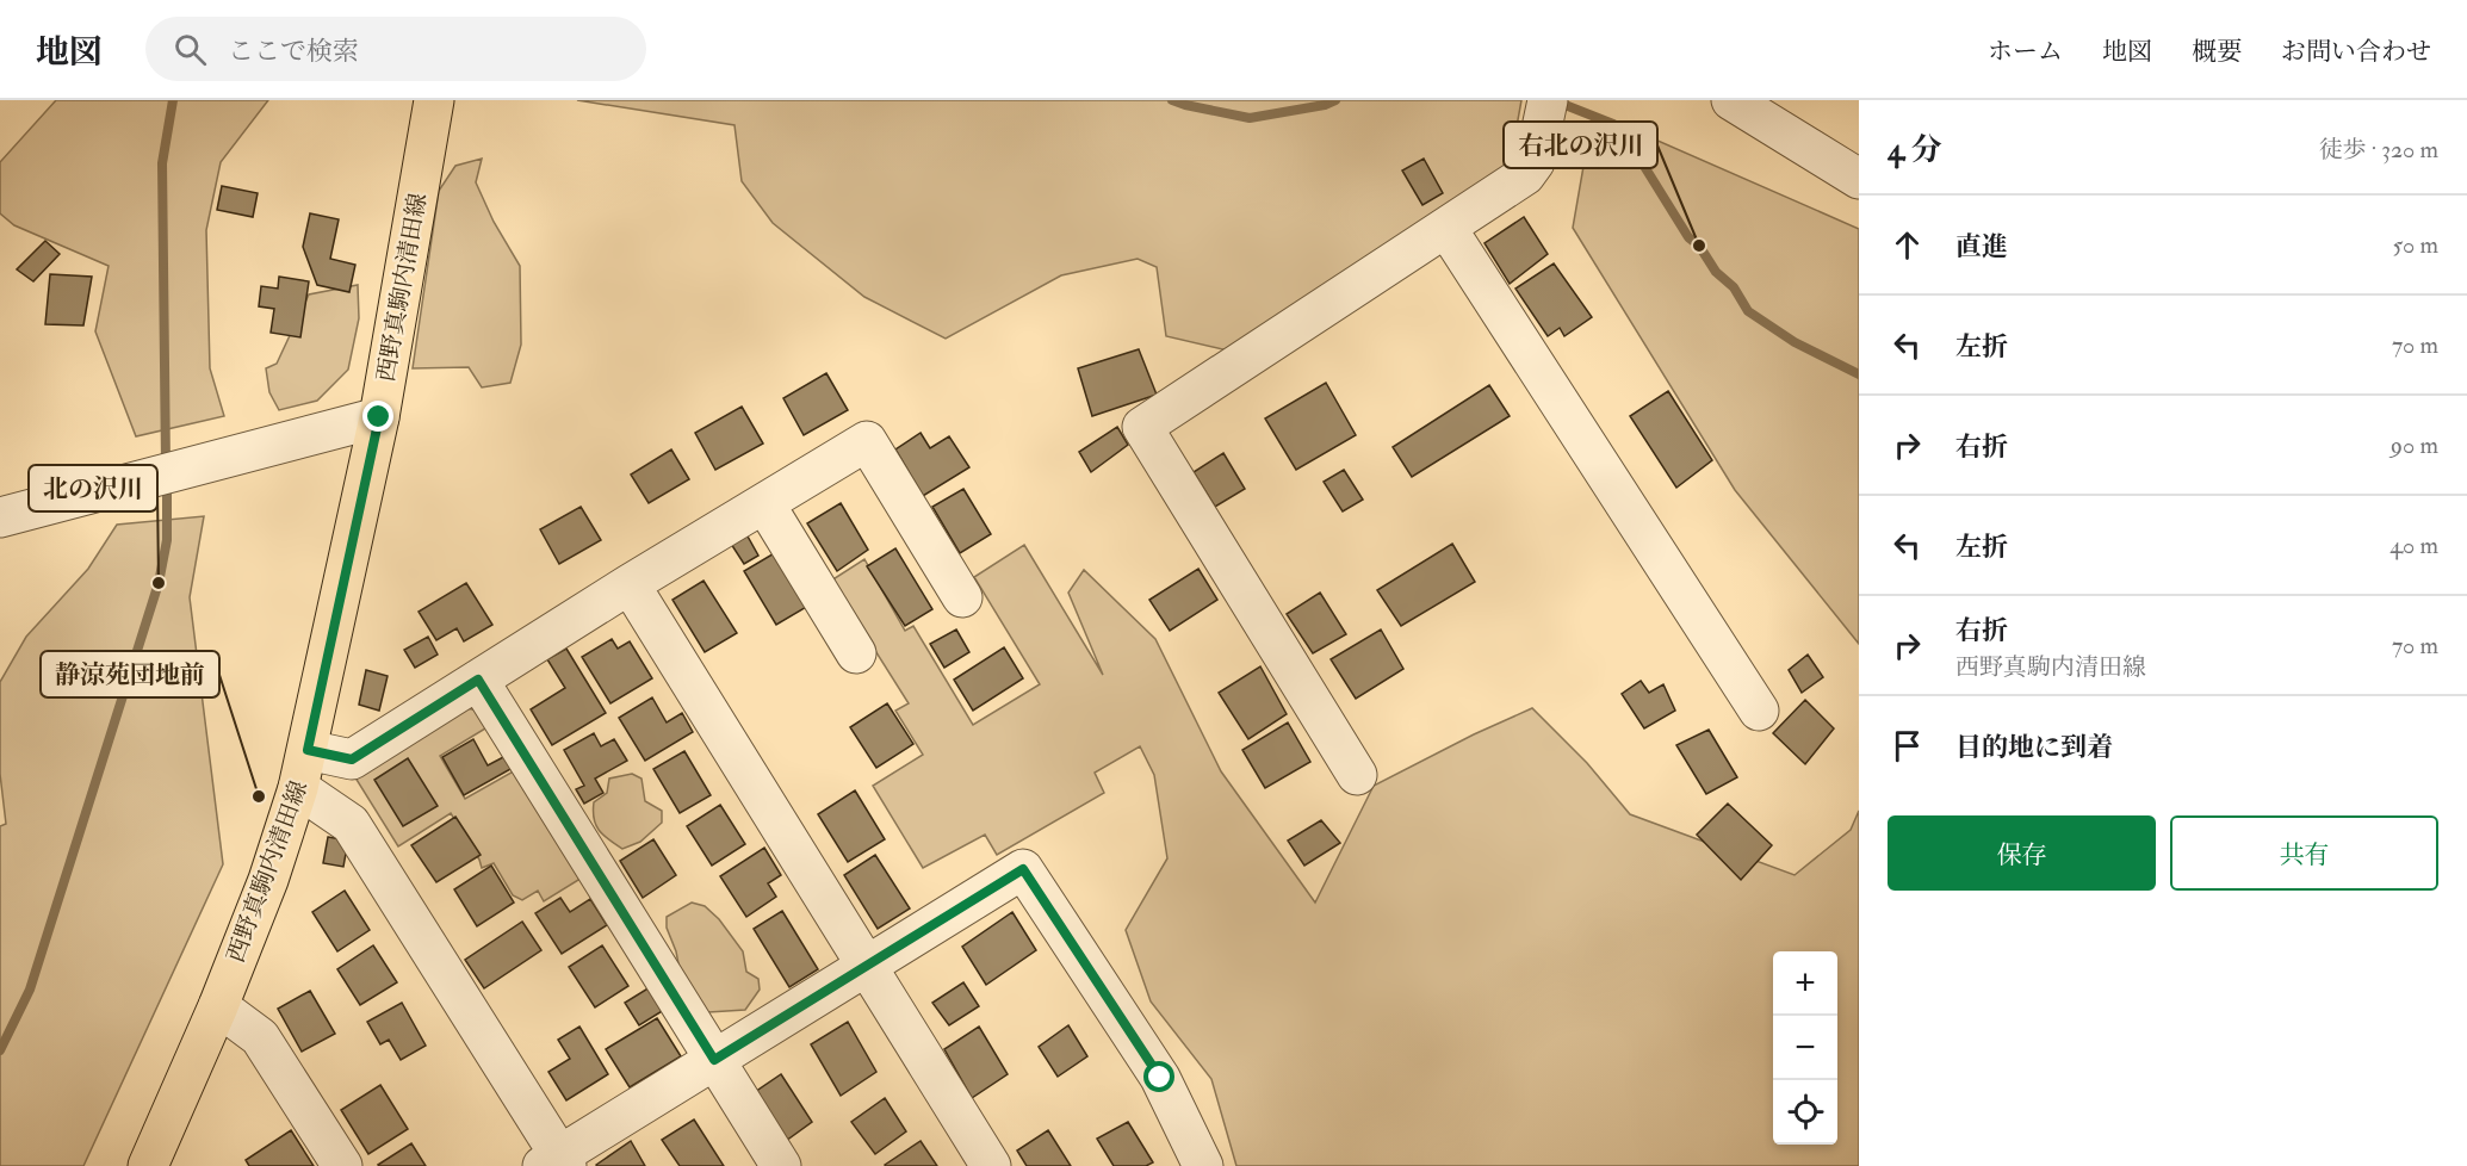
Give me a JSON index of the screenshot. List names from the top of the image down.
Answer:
{
  "streets": {
    "main road": ["西野真駒内清田線"]
  },
  "places": ["右北の沢川", "北の沢川", "静涼苑団地前"],
  "page": {
    "header": "地図",
    "search": "ここで検索",
    "nav": [
      "ホーム",
      "地図",
      "概要",
      "お問い合わせ"
    ],
    "heading": ["4 分", "徒歩 · 320 m"],
    "list": [
      ["直進", "50 m"],
      ["左折", "70 m"],
      ["右折", "90 m"],
      ["左折", "40 m"],
      ["右折", "西野真駒内清田線", "70 m"],
      "目的地に到着"
    ],
    "buttons": ["保存", "共有"],
    "map_buttons": ["+", "−"]
  }
}
